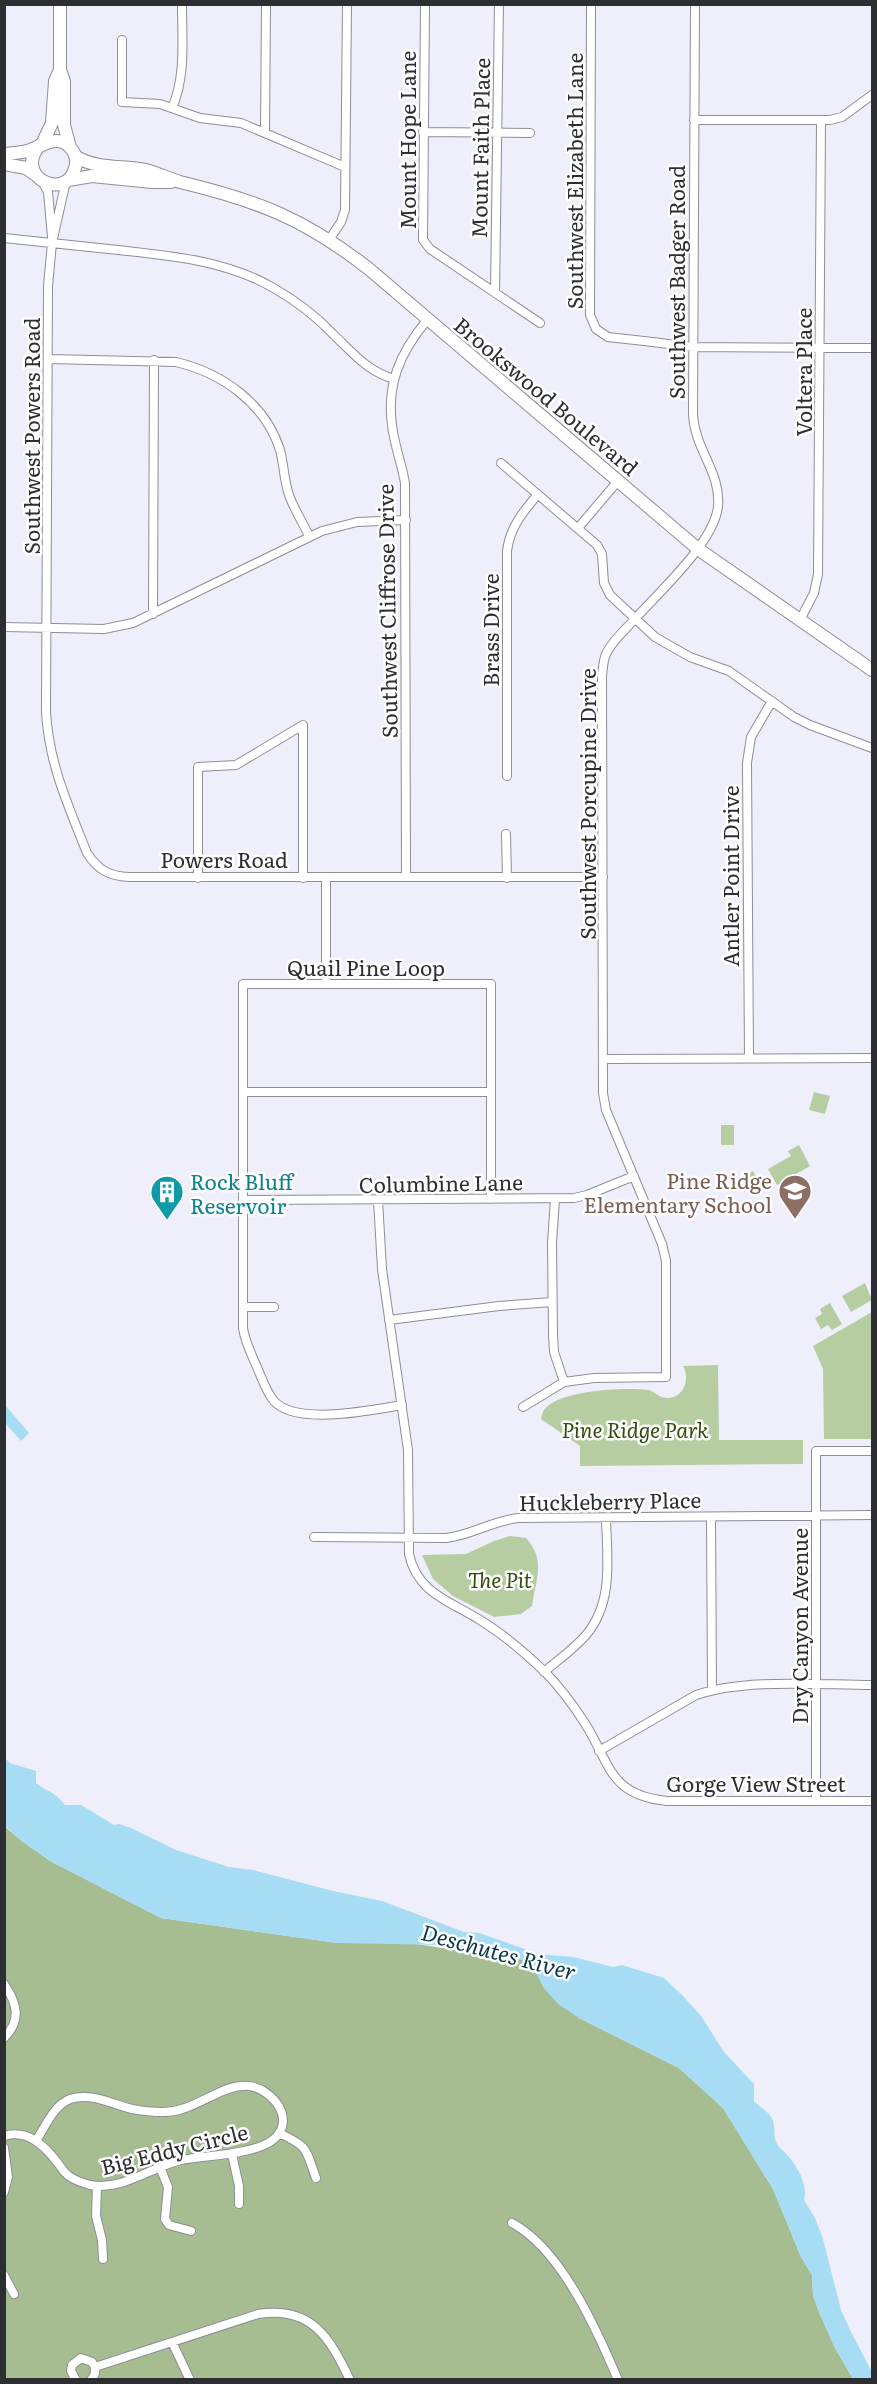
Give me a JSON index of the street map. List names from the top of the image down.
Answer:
{
  "streets": {
    "main road": ["Brookswood Boulevard"],
    "street": [
      "Mount Hope Lane",
      "Mount Faith Place",
      "Southwest Elizabeth Lane",
      "Southwest Badger Road",
      "Voltera Place",
      "Southwest Powers Road",
      "Southwest Cliffrose Drive",
      "Brass Drive",
      "Southwest Porcupine Drive",
      "Powers Road",
      "Antler Point Drive",
      "Quail Pine Loop",
      "Columbine Lane",
      "Huckleberry Place",
      "Dry Canyon Avenue",
      "Gorge View Street",
      "Big Eddy Circle"
    ]
  },
  "crossings": [
    ["Mount Hope Lane", "Mount Faith Place"],
    ["Southwest Elizabeth Lane", "Southwest Badger Road"],
    ["Southwest Elizabeth Lane", "Voltera Place"],
    ["Southwest Badger Road", "Brookswood Boulevard"],
    ["Southwest Badger Road", "Southwest Porcupine Drive"],
    ["Voltera Place", "Brookswood Boulevard"],
    ["Brookswood Boulevard", "Southwest Cliffrose Drive"],
    ["Brookswood Boulevard", "Southwest Porcupine Drive"],
    ["Southwest Powers Road", "Powers Road"],
    ["Southwest Cliffrose Drive", "Powers Road"],
    ["Southwest Porcupine Drive", "Powers Road"],
    ["Southwest Porcupine Drive", "Columbine Lane"],
    ["Quail Pine Loop", "Columbine Lane"],
    ["Quail Pine Loop", "Gorge View Street"],
    ["Columbine Lane", "Gorge View Street"],
    ["Huckleberry Place", "Dry Canyon Avenue"],
    ["Huckleberry Place", "Gorge View Street"],
    ["Dry Canyon Avenue", "Gorge View Street"]
  ],
  "water": ["Deschutes River"],
  "parks": ["Pine Ridge Park", "The Pit"],
  "places": {
    "school or university": ["Pine Ridge Elementary School"],
    "building": ["Rock Bluff Reservoir"]
  }
}
